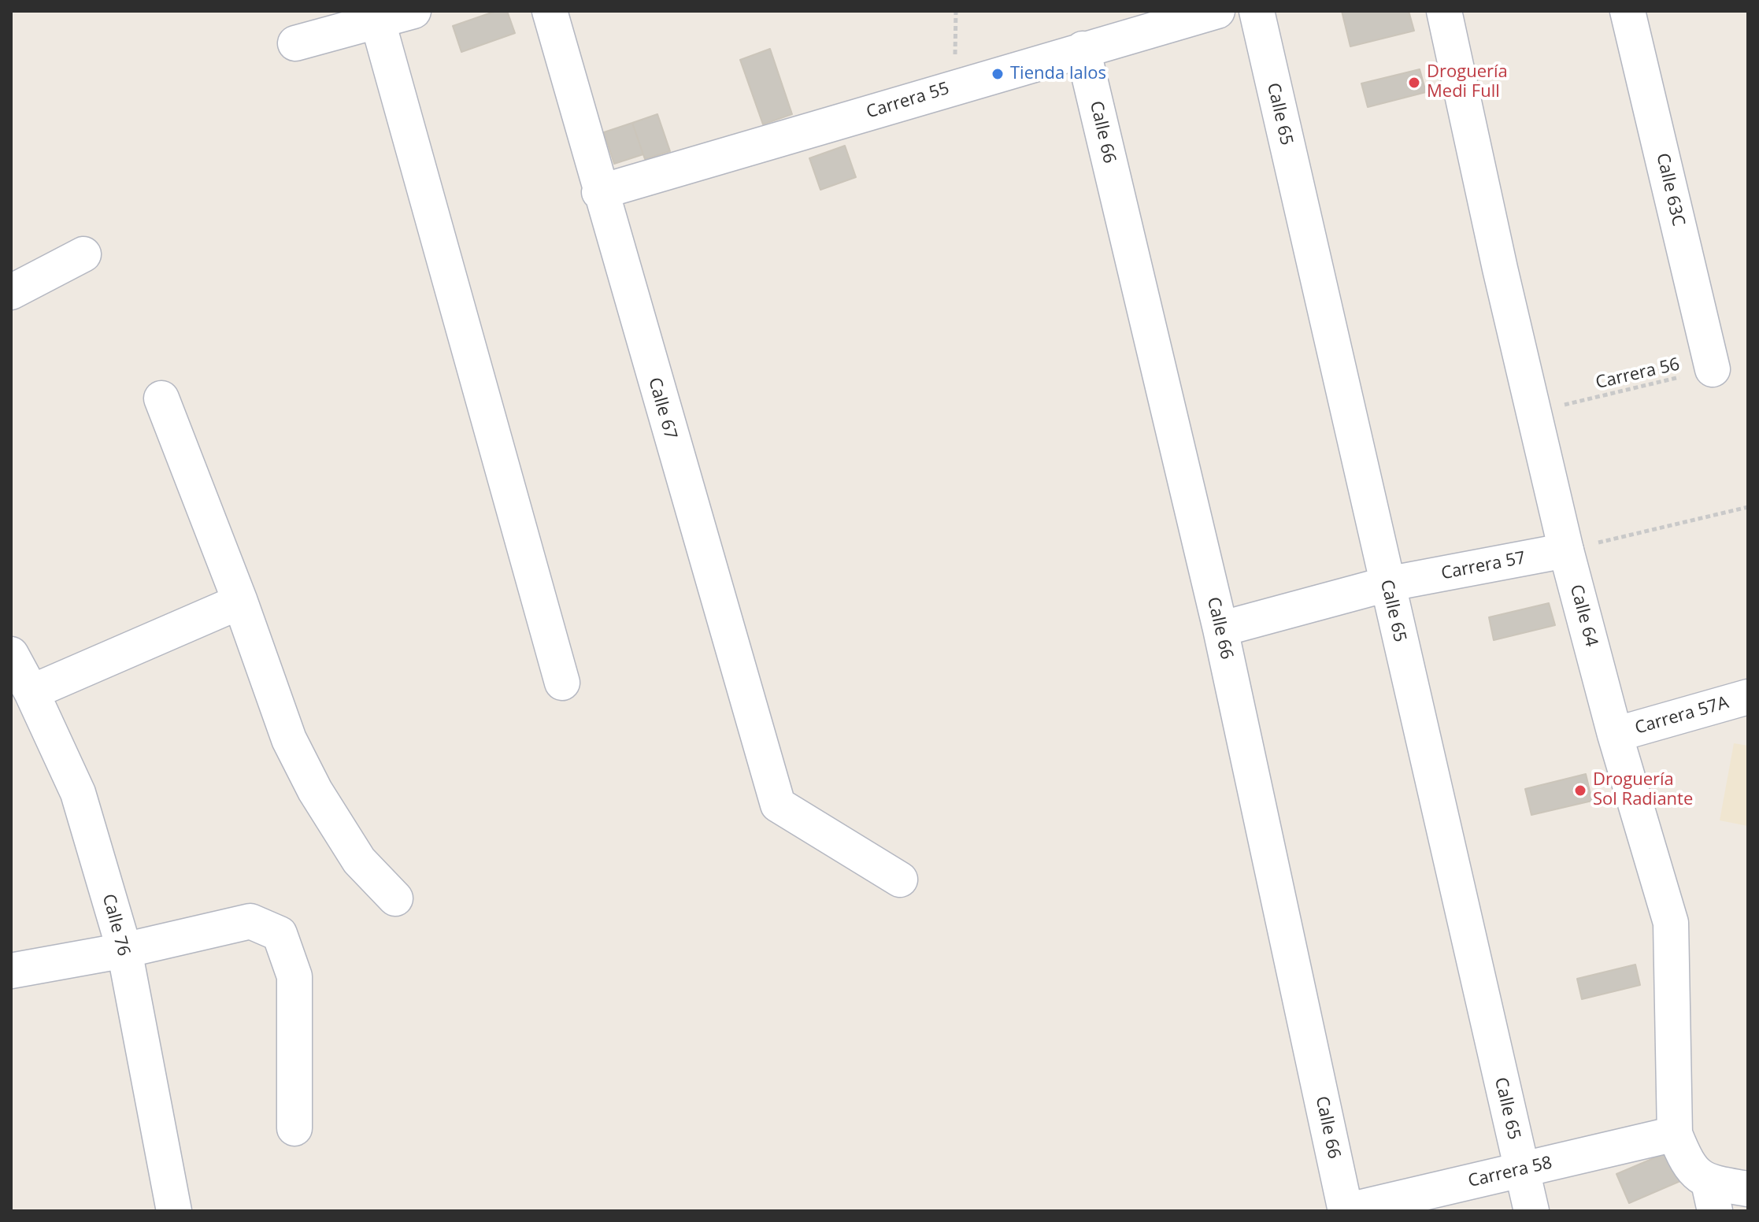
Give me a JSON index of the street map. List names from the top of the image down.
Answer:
{
  "streets": {
    "street": [
      "Carrera 55",
      "Calle 65",
      "Calle 66",
      "Calle 63C",
      "Calle 67",
      "Carrera 57",
      "Calle 64",
      "Carrera 57A",
      "Calle 76",
      "Carrera 58"
    ],
    "path": ["Carrera 56"]
  },
  "crossings": [
    ["Carrera 55", "Calle 66"],
    ["Carrera 55", "Calle 67"],
    ["Calle 65", "Carrera 57"],
    ["Calle 65", "Carrera 58"],
    ["Calle 66", "Carrera 57"],
    ["Calle 66", "Carrera 58"],
    ["Calle 63C", "Carrera 56"],
    ["Carrera 56", "Calle 64"],
    ["Carrera 57", "Calle 64"],
    ["Calle 64", "Carrera 57A"],
    ["Calle 64", "Carrera 58"]
  ],
  "places": ["Tienda lalos", "Droguería Medi Full", "Droguería Sol Radiante"]
}
